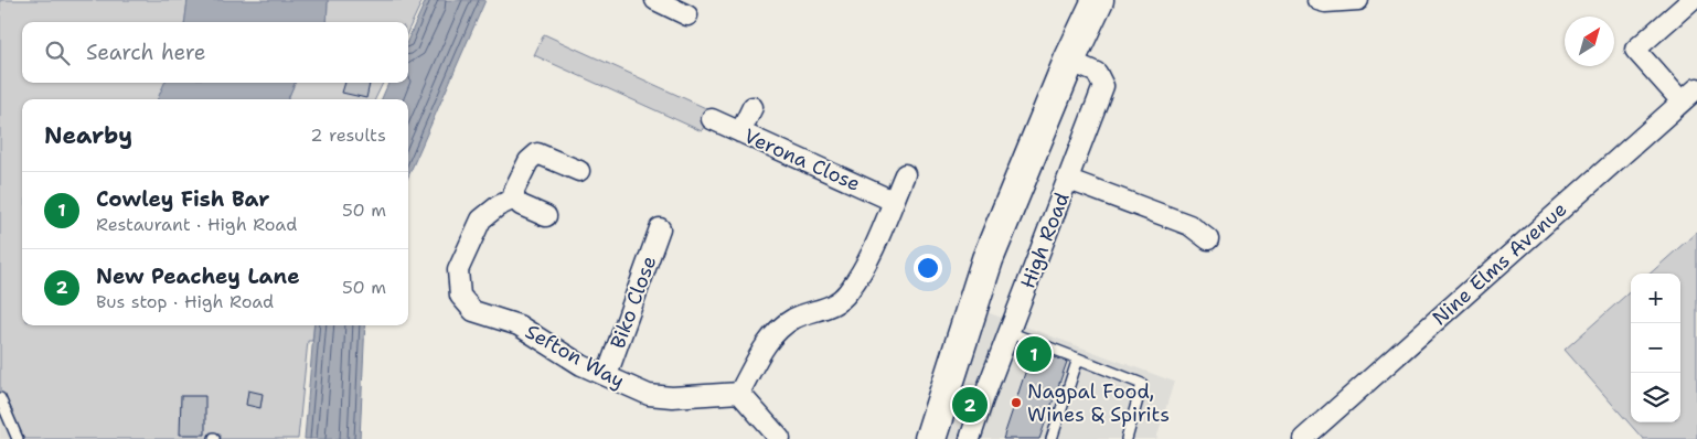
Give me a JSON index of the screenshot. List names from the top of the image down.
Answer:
{
  "streets": {
    "street": [
      "Verona Close",
      "High Road",
      "Nine Elms Avenue",
      "Biko Close",
      "Sefton Way"
    ]
  },
  "crossings": [
    ["Biko Close", "Sefton Way"]
  ],
  "places": ["Nagpal Food, Wines & Spirits"],
  "north": "top right",
  "page": {
    "search": "Search here",
    "heading": ["Nearby", "2 results"],
    "list": [
      {
        "mark": "1",
        "name": "Cowley Fish Bar",
        "note": "Restaurant · High Road",
        "value": "50 m"
      },
      {
        "mark": "2",
        "name": "New Peachey Lane",
        "note": "Bus stop · High Road",
        "value": "50 m"
      }
    ],
    "map_buttons": ["+", "−"],
    "pins": ["1", "2"]
  }
}
